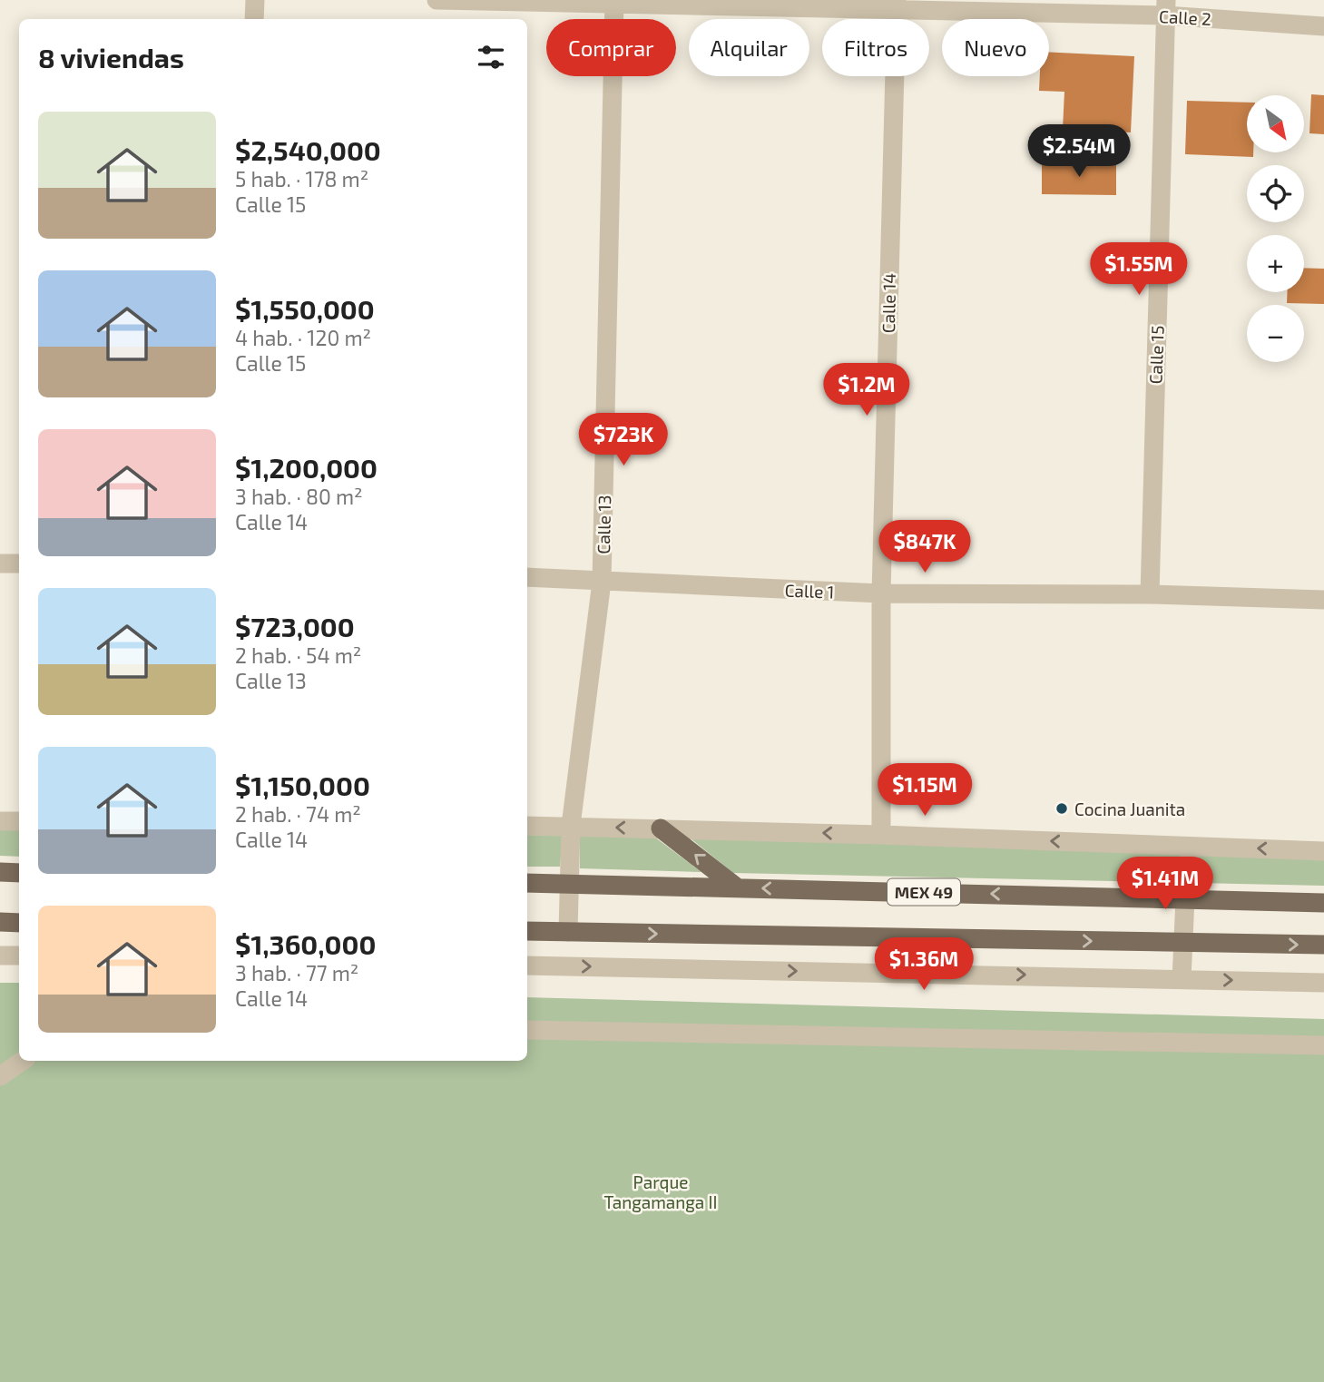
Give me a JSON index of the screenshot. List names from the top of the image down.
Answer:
{
  "streets": {
    "main road": ["MEX 49"],
    "street": [
      "Calle 2",
      "Calle 14",
      "Calle 15",
      "Calle 13",
      "Calle 1"
    ]
  },
  "crossings": [
    ["Calle 2", "Calle 14"],
    ["Calle 2", "Calle 15"],
    ["Calle 2", "Calle 13"],
    ["Calle 14", "Calle 1"],
    ["Calle 15", "Calle 1"],
    ["Calle 13", "Calle 1"],
    ["Calle 13", "MEX 49"]
  ],
  "parks": ["Parque Tangamanga II"],
  "places": ["Cocina Juanita"],
  "north": "bottom right",
  "page": {
    "chip": [
      "Comprar",
      "Alquilar",
      "Filtros",
      "Nuevo"
    ],
    "heading": "8 viviendas",
    "map_buttons": ["+", "−"],
    "list": [
      {
        "name": "$2,540,000",
        "note": "5 hab. · 178 m² · Calle 15"
      },
      {
        "name": "$1,550,000",
        "note": "4 hab. · 120 m² · Calle 15"
      },
      {
        "name": "$1,200,000",
        "note": "3 hab. · 80 m² · Calle 14"
      },
      {
        "name": "$723,000",
        "note": "2 hab. · 54 m² · Calle 13"
      },
      {
        "name": "$1,150,000",
        "note": "2 hab. · 74 m² · Calle 14"
      },
      {
        "name": "$1,360,000",
        "note": "3 hab. · 77 m² · Calle 14"
      }
    ],
    "price": [
      "$2.54M",
      "$1.55M",
      "$1.2M",
      "$723K",
      "$847K",
      "$1.15M",
      "$1.41M",
      "$1.36M"
    ]
  }
}
